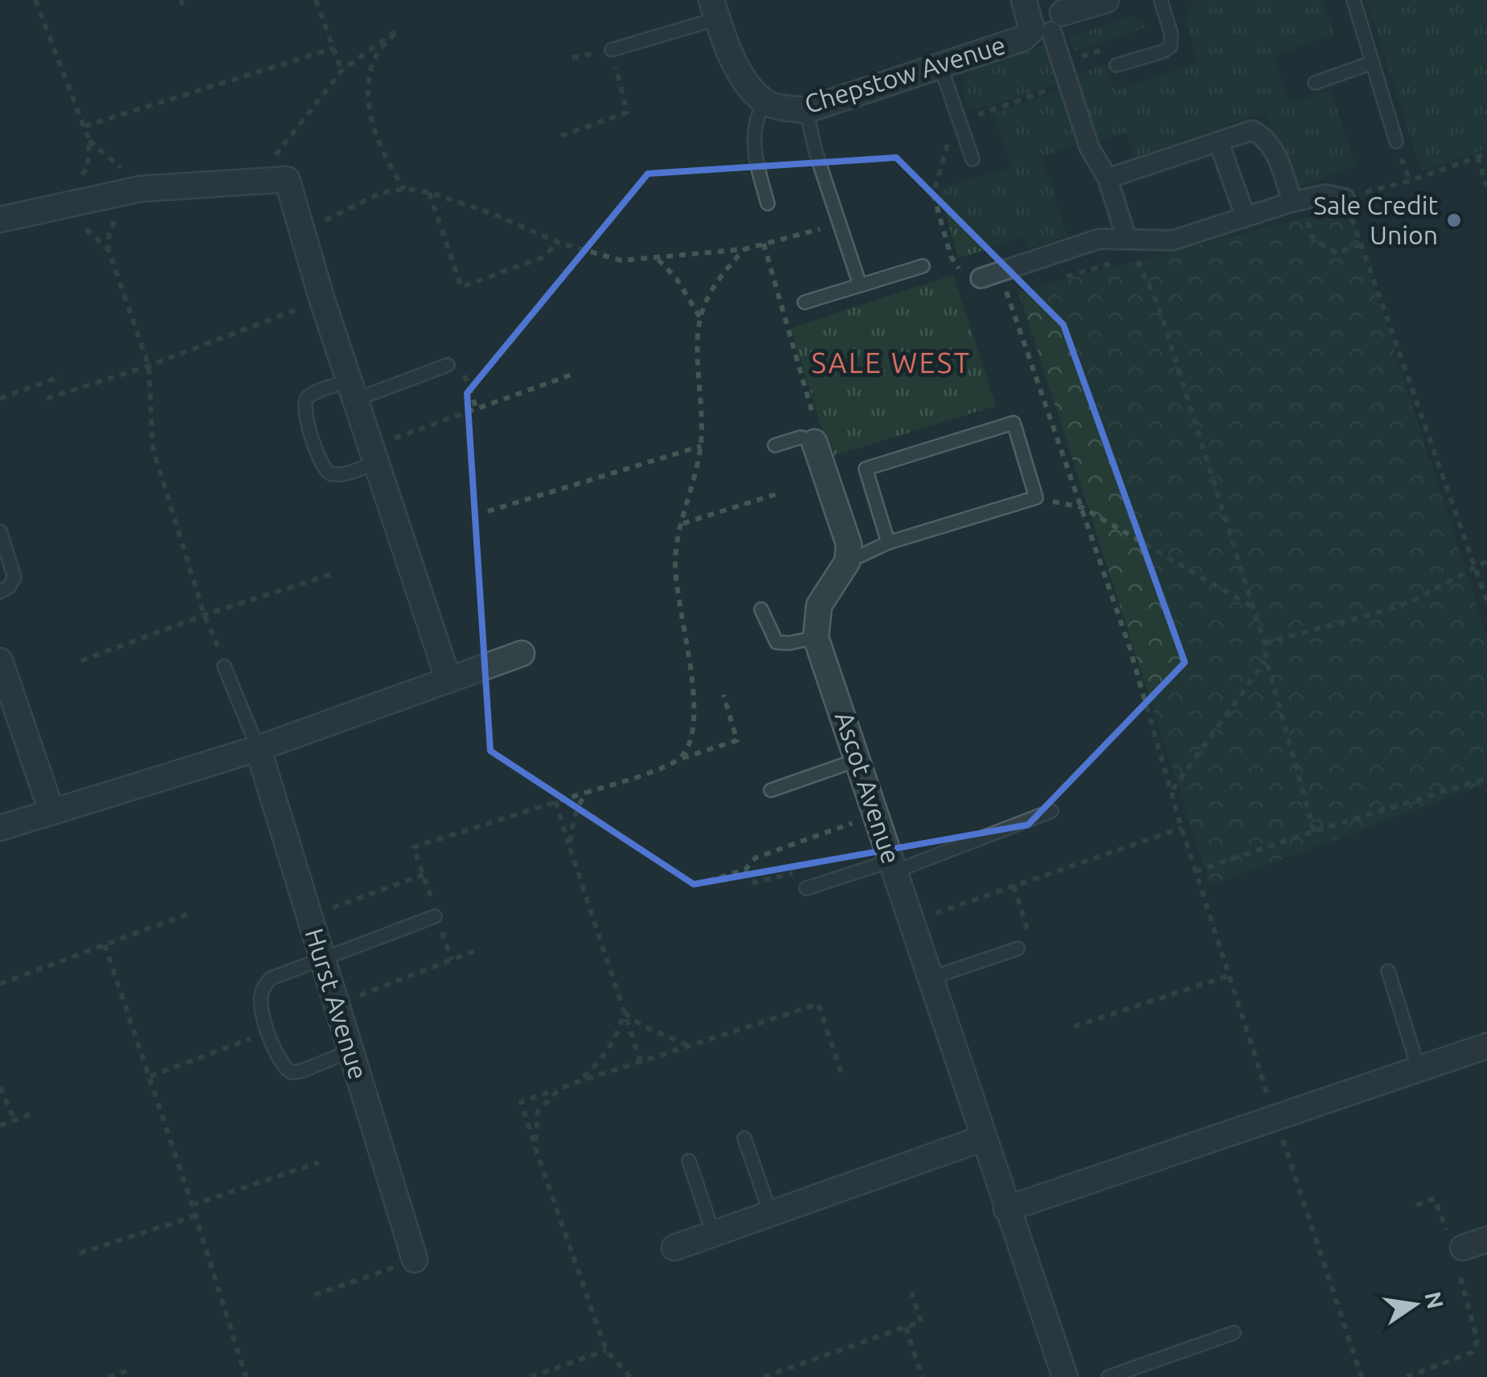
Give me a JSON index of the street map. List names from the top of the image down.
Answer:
{
  "streets": {
    "street": ["Chepstow Avenue", "Ascot Avenue", "Hurst Avenue"]
  },
  "districts": ["SALE WEST"],
  "places": ["Sale Credit Union"],
  "north": "right"
}
